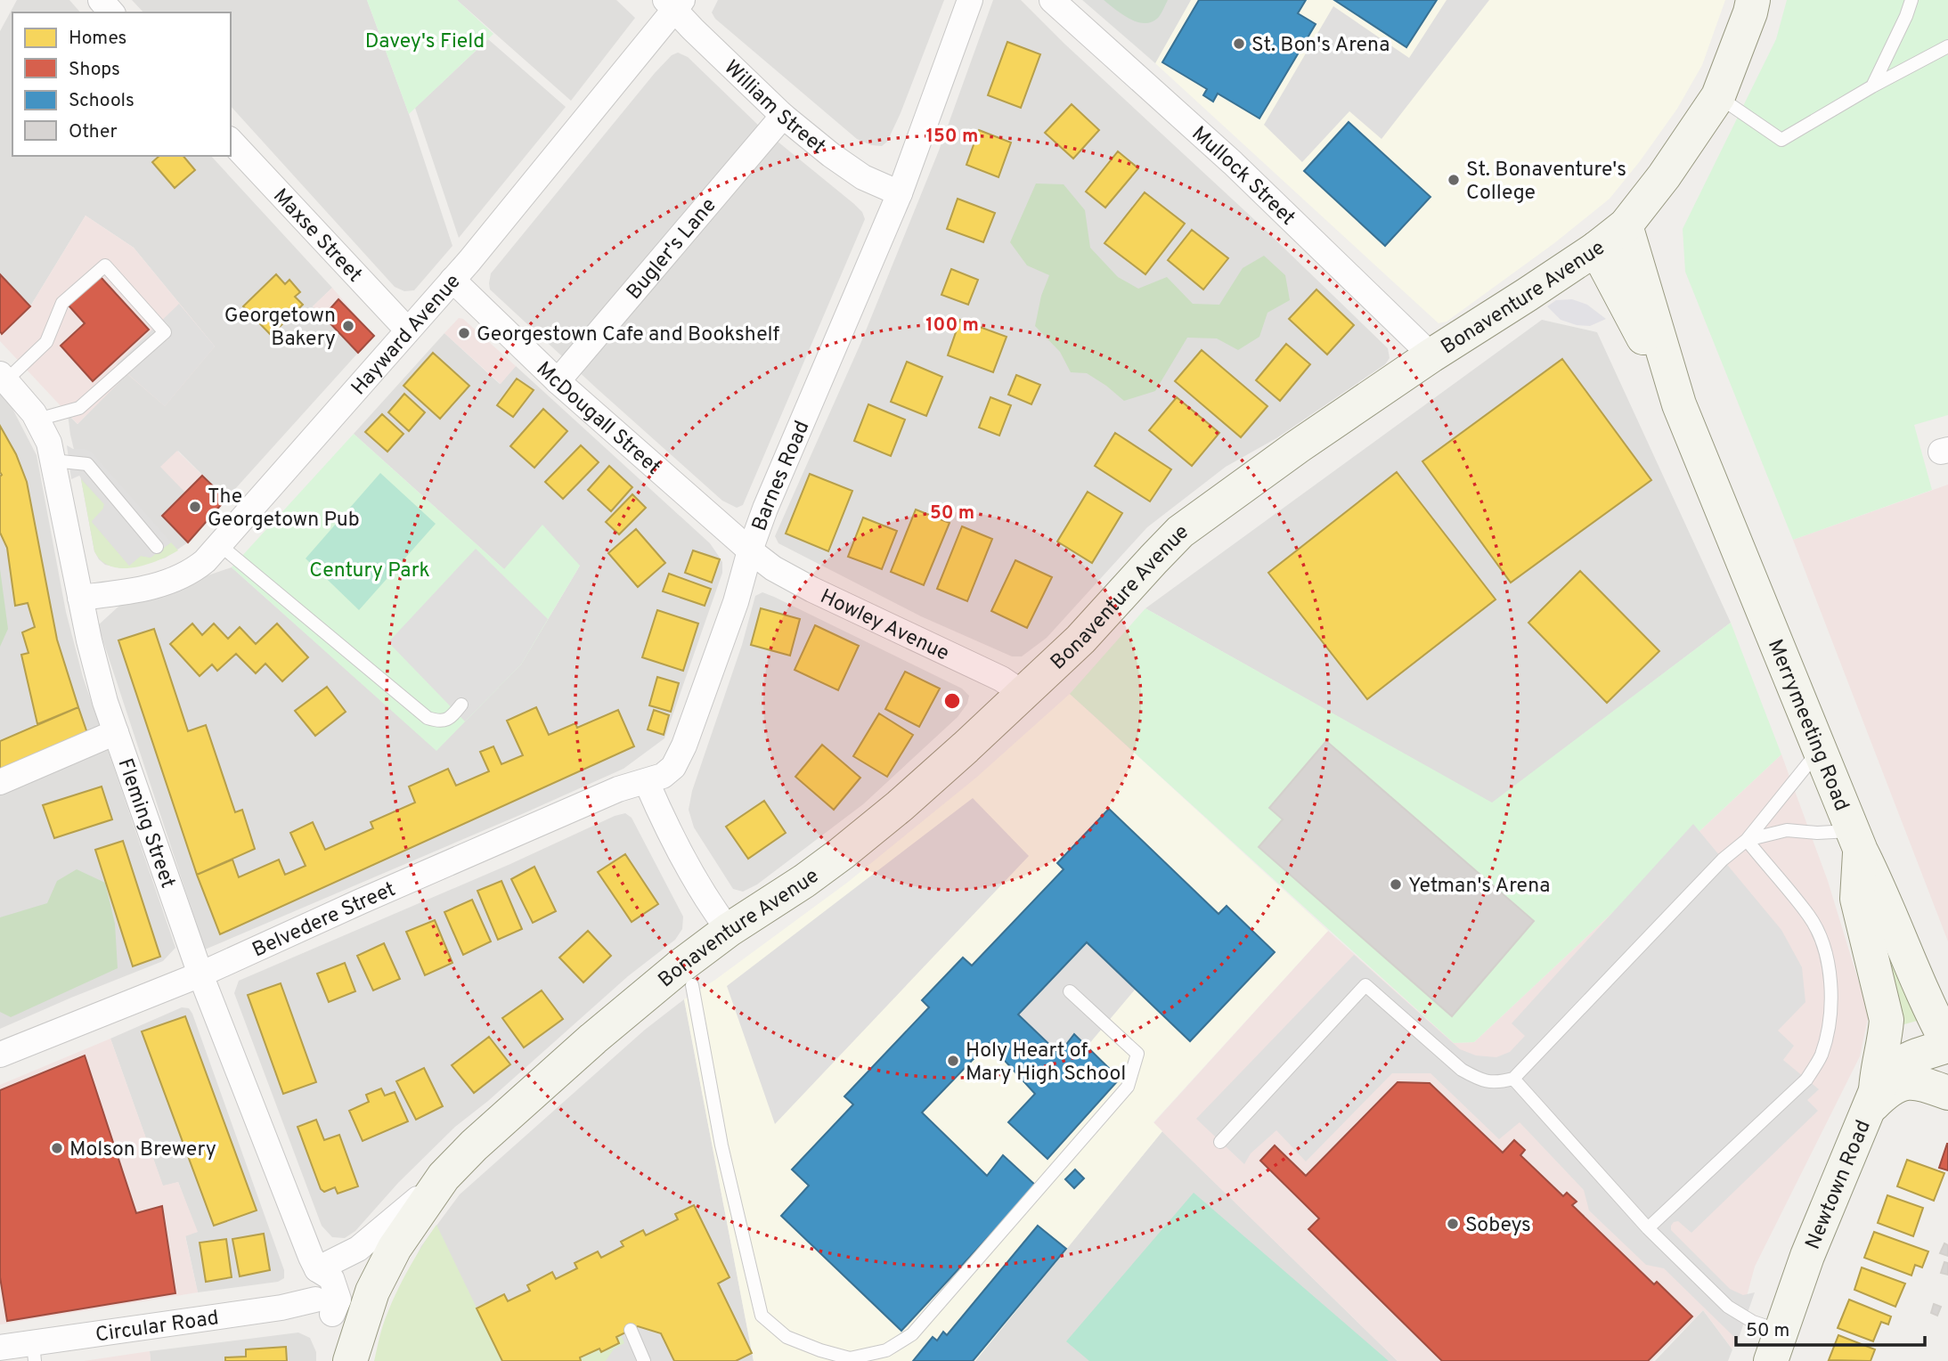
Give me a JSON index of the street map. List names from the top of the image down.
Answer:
{
  "streets": {
    "street": [
      "William Street",
      "Mullock Street",
      "Maxse Street",
      "Bugler's Lane",
      "Bonaventure Avenue",
      "Hayward Avenue",
      "McDougall Street",
      "Barnes Road",
      "Howley Avenue",
      "Merrymeeting Road",
      "Fleming Street",
      "Belvedere Street",
      "Newtown Road",
      "Circular Road"
    ]
  },
  "crossings": [
    ["William Street", "Bugler's Lane"],
    ["William Street", "Hayward Avenue"],
    ["William Street", "Barnes Road"],
    ["Mullock Street", "Bonaventure Avenue"],
    ["Maxse Street", "Hayward Avenue"],
    ["Bugler's Lane", "McDougall Street"],
    ["Bonaventure Avenue", "Howley Avenue"],
    ["Bonaventure Avenue", "Merrymeeting Road"],
    ["Bonaventure Avenue", "Fleming Street"],
    ["Hayward Avenue", "McDougall Street"],
    ["Hayward Avenue", "Fleming Street"],
    ["McDougall Street", "Barnes Road"],
    ["McDougall Street", "Howley Avenue"],
    ["Barnes Road", "Howley Avenue"],
    ["Barnes Road", "Belvedere Street"],
    ["Merrymeeting Road", "Newtown Road"],
    ["Fleming Street", "Belvedere Street"],
    ["Fleming Street", "Circular Road"]
  ],
  "parks": ["Davey's Field", "Century Park"],
  "places": [
    "St. Bon's Arena",
    "St. Bonaventure's College",
    "Georgetown Bakery",
    "Georgestown Cafe and Bookshelf",
    "The Georgetown Pub",
    "Yetman's Arena",
    "Holy Heart of Mary High School",
    "Molson Brewery",
    "Sobeys"
  ],
  "legend": [
    "Homes",
    "Shops",
    "Schools",
    "Other"
  ],
  "scale_bar": "50 m",
  "rings": ["150 m", "100 m", "50 m"]
}
